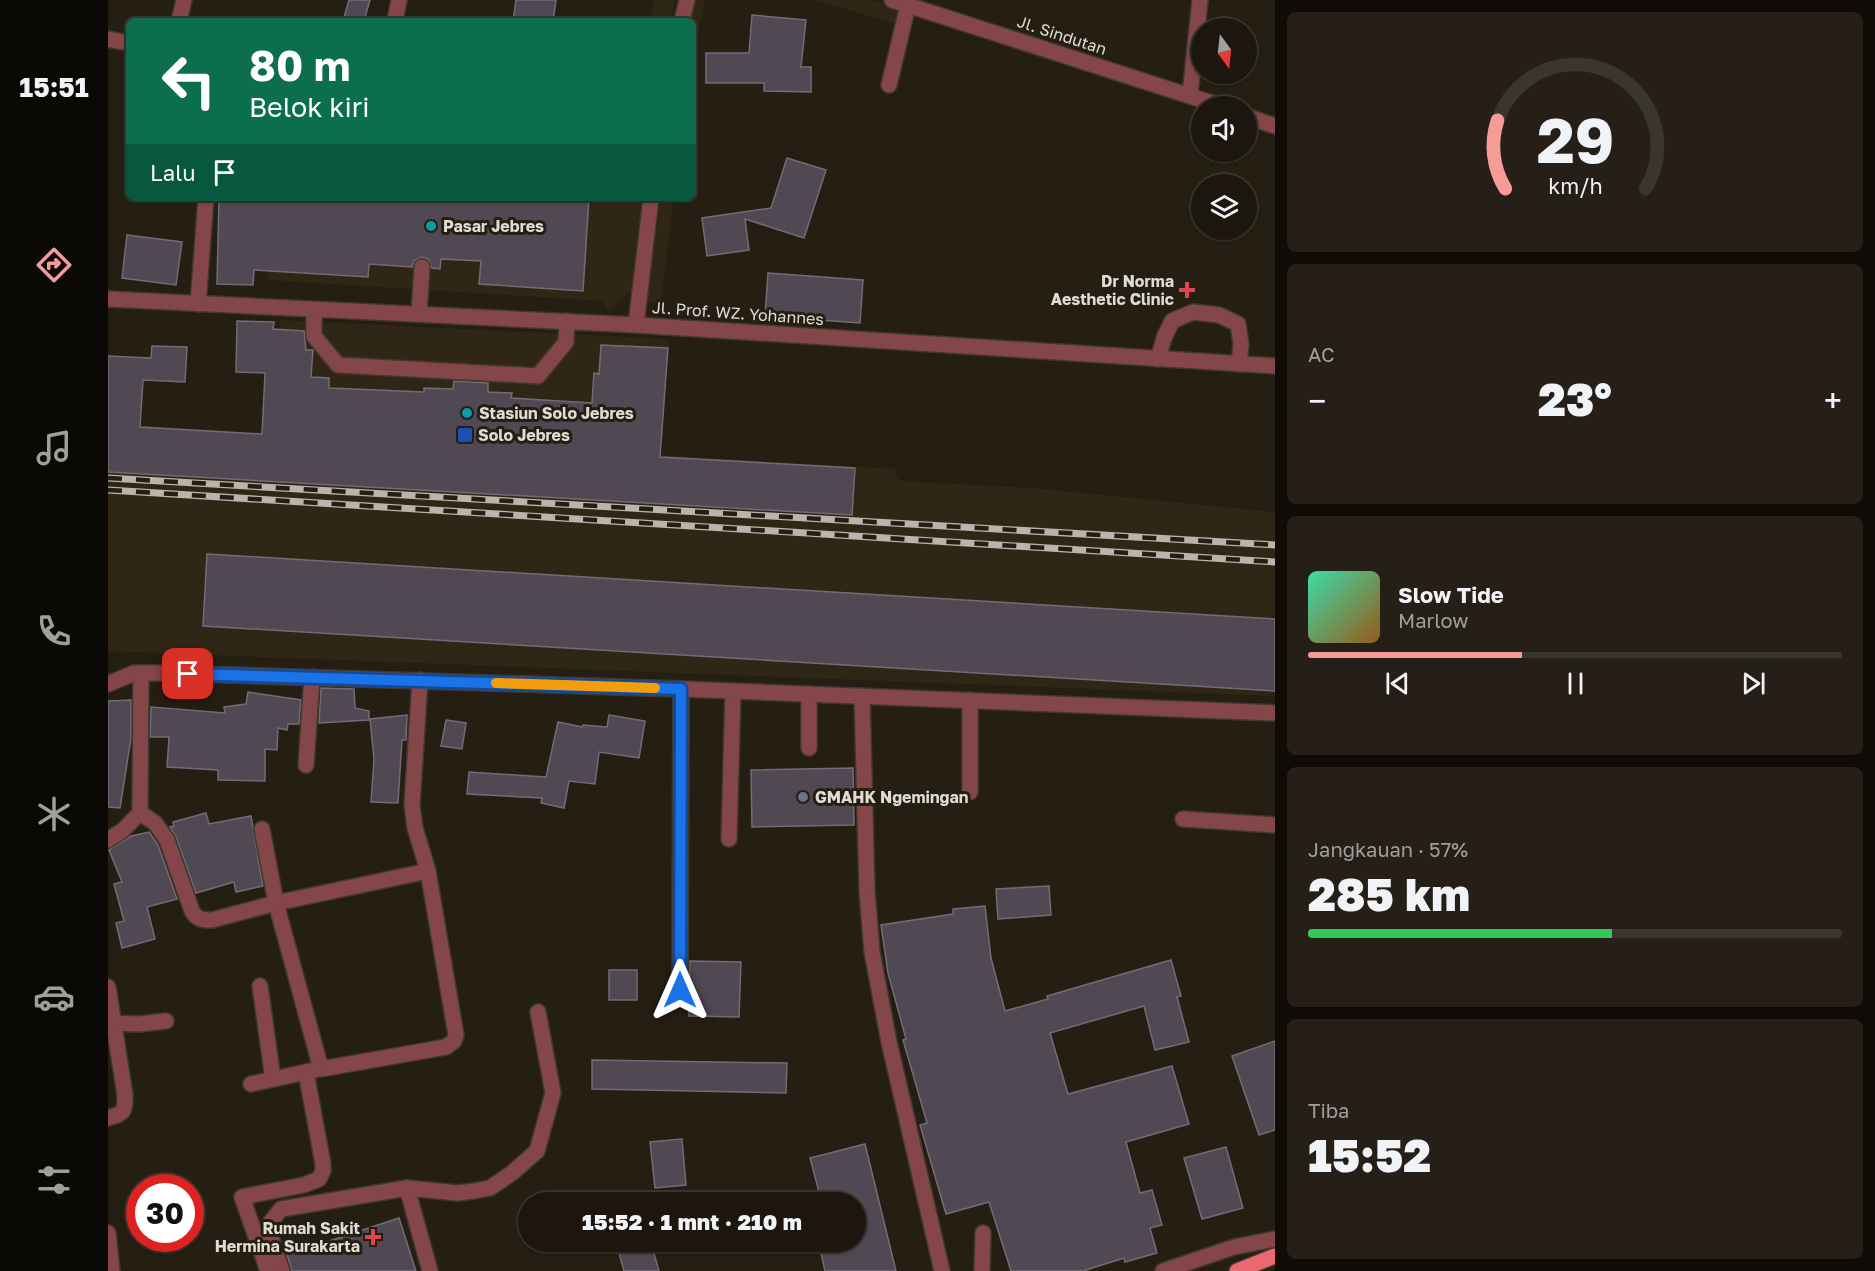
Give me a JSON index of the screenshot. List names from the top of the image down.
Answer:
{
  "streets": {
    "street": ["Jl. Sindutan", "Jl. Prof. WZ. Yohannes"]
  },
  "places": {
    "other": ["Pasar Jebres", "Stasiun Solo Jebres", "GMAHK Ngemingan"],
    "health": ["Dr Norma Aesthetic Clinic", "Rumah Sakit Hermina Surakarta"],
    "transit": ["Solo Jebres"]
  },
  "north": "bottom",
  "page": {
    "tabs": "15:51",
    "turn": ["80 m", "Belok kiri"],
    "then": "Lalu",
    "tile": [
      "AC",
      ["Jangkauan · 57%", "285 km"],
      ["Tiba", "15:52"]
    ],
    "heat": ["−", "23°", "+"],
    "song": ["Slow Tide", "Marlow"],
    "limit": "30",
    "trip": "15:52 · 1 mnt · 210 m",
    "gauge": ["29", "km/h"]
  }
}
